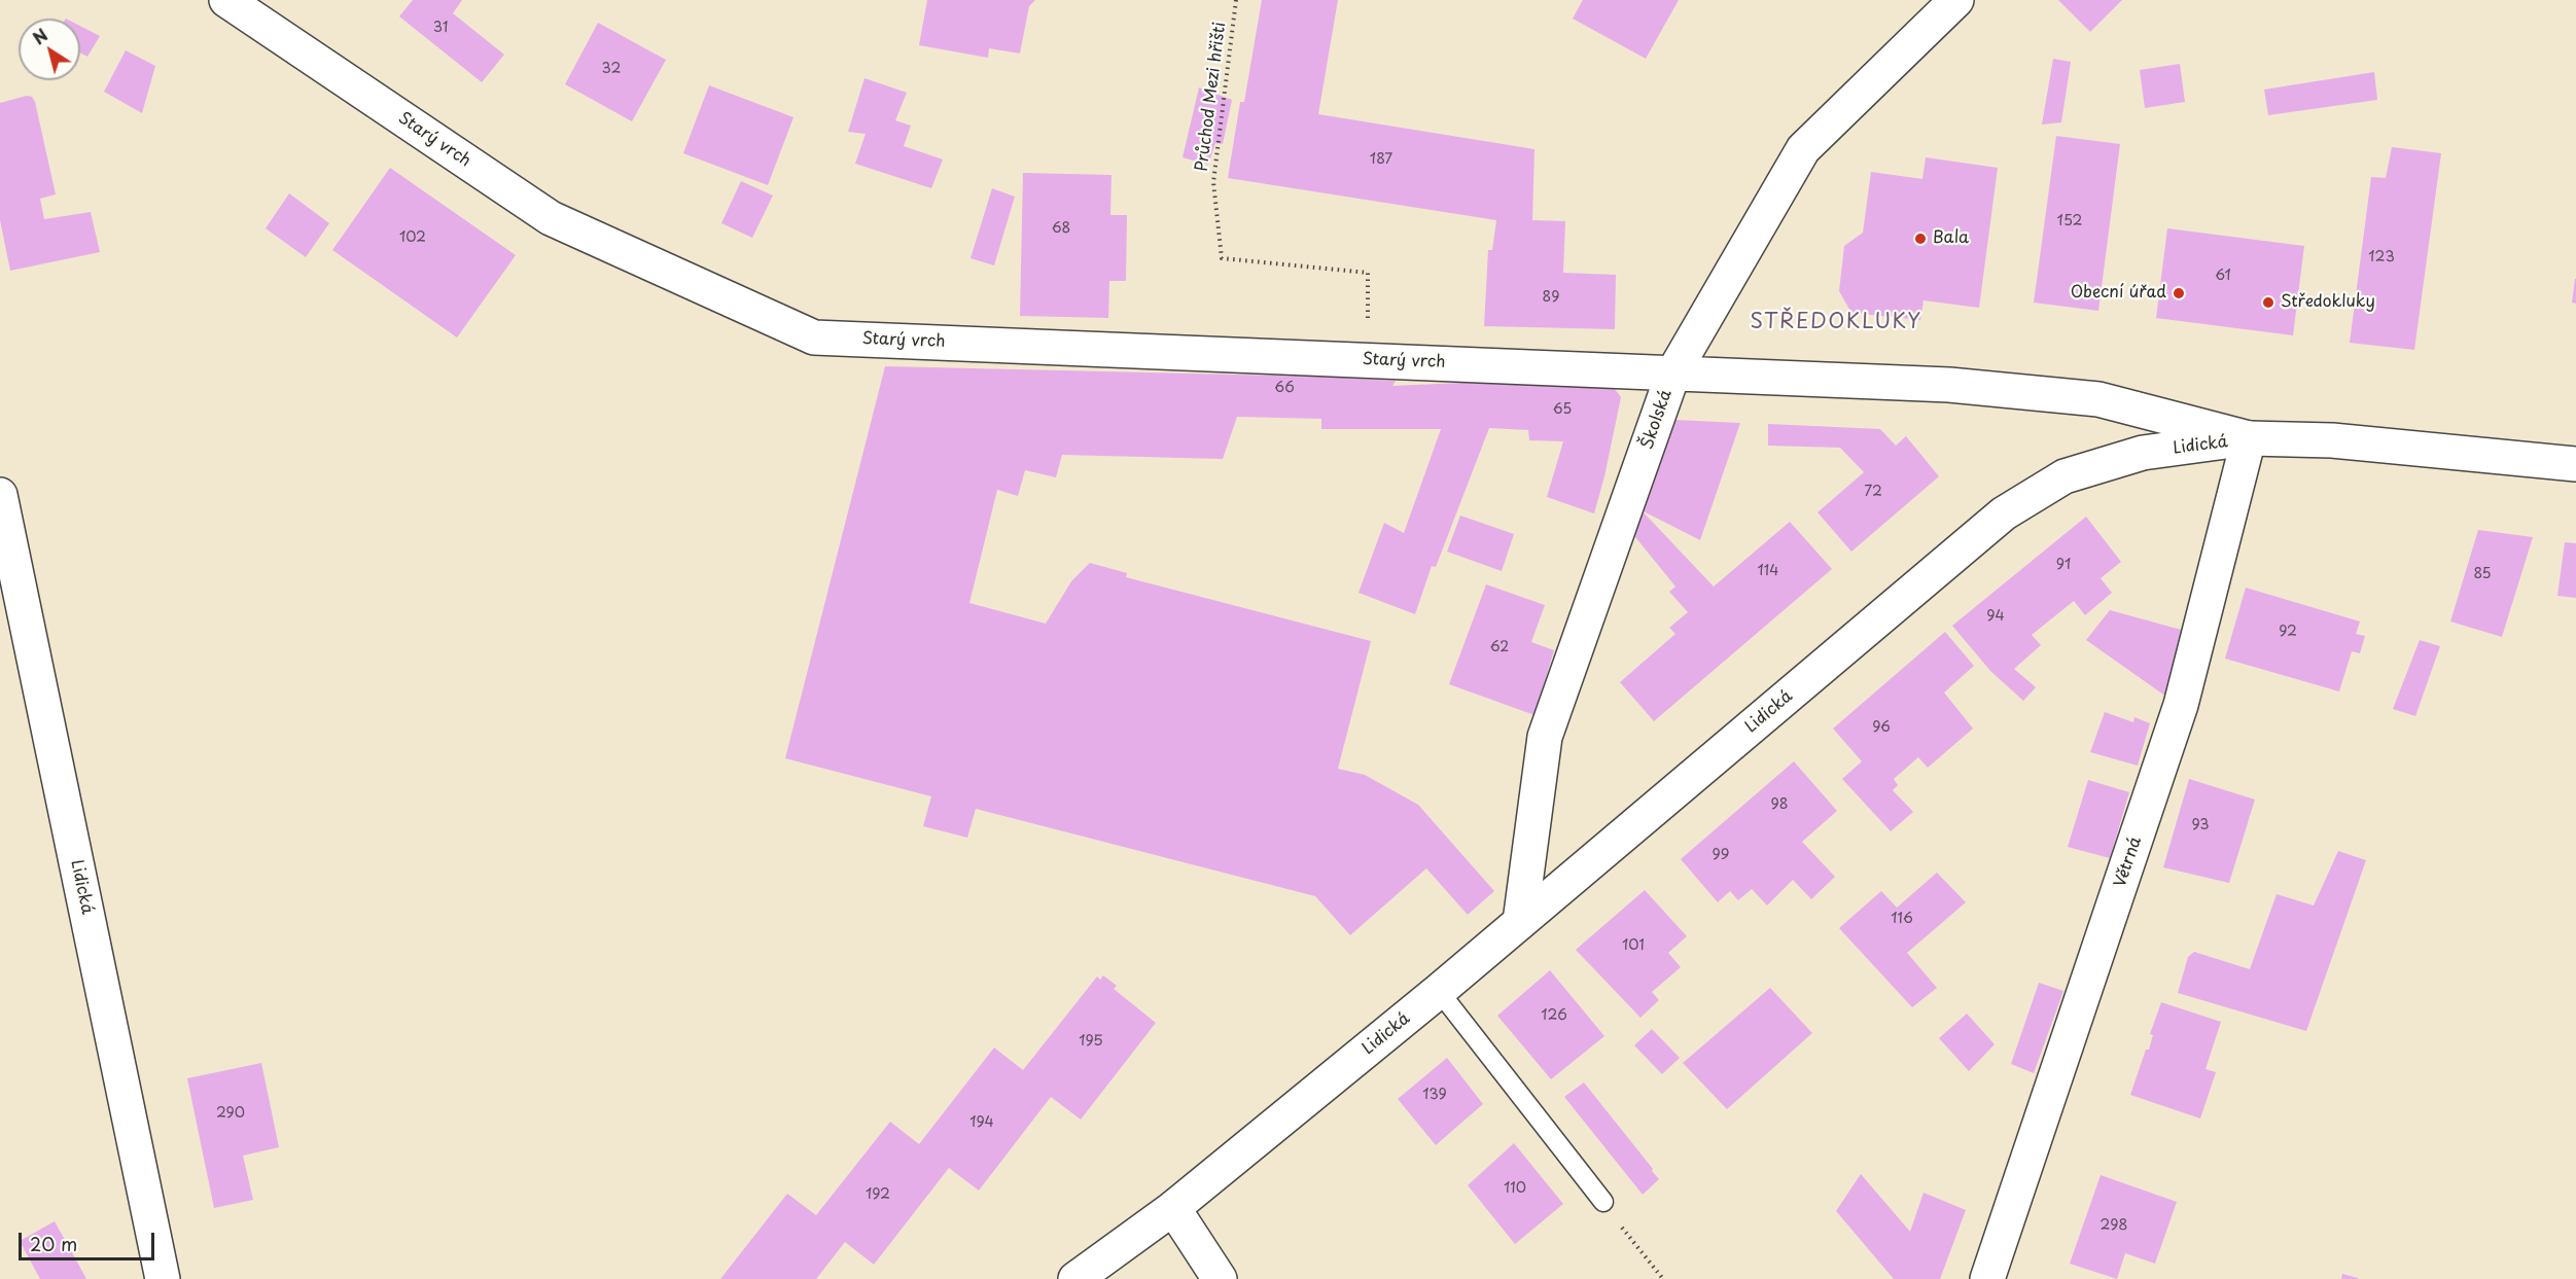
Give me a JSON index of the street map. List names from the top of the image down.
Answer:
{
  "streets": {
    "street": [
      "Starý vrch",
      "Školská",
      "Lidická",
      "Větrná"
    ],
    "path": ["Průchod Mezi hřišti"]
  },
  "crossings": [
    ["Průchod Mezi hřišti", "Starý vrch"],
    ["Starý vrch", "Školská"],
    ["Starý vrch", "Lidická"],
    ["Starý vrch", "Větrná"],
    ["Školská", "Lidická"],
    ["Lidická", "Větrná"]
  ],
  "districts": ["STŘEDOKLUKY"],
  "places": ["Bala", "Obecní úřad", "Středokluky"],
  "house_numbers": [
    "31",
    "32",
    "187",
    "152",
    "68",
    "102",
    "123",
    "61",
    "89",
    "66",
    "65",
    "72",
    "91",
    "114",
    "85",
    "94",
    "92",
    "62",
    "96",
    "98",
    "93",
    "99",
    "116",
    "101",
    "126",
    "195",
    "139",
    "290",
    "194",
    "110",
    "192",
    "298"
  ],
  "scale_bar": "20 m",
  "north": "top left"
}
